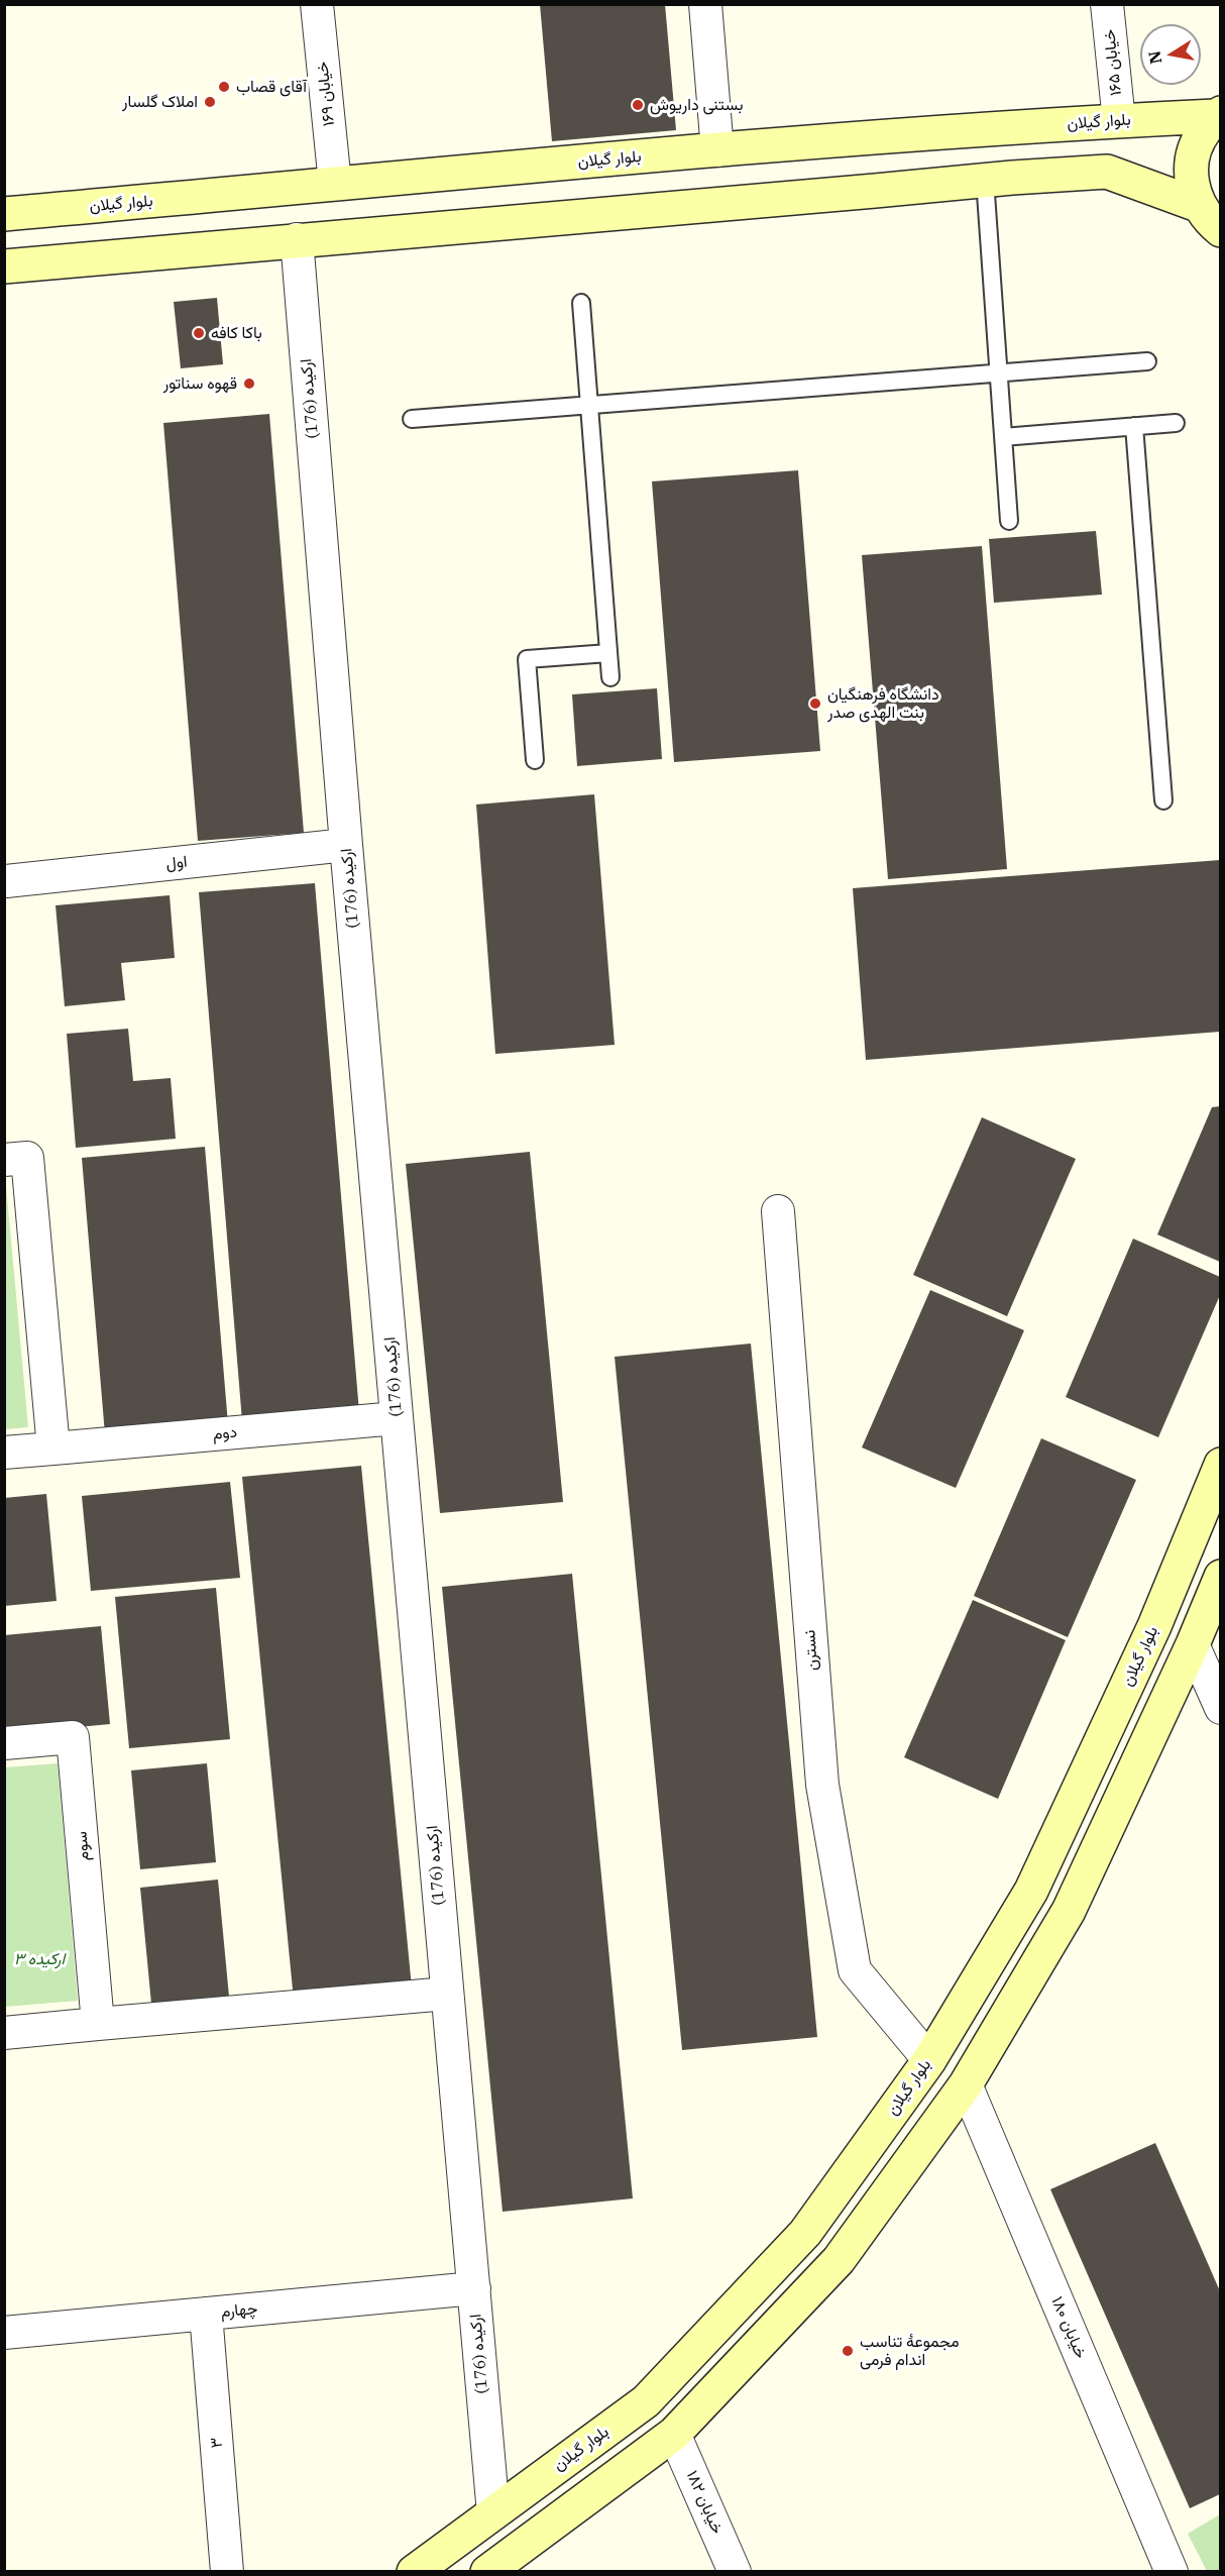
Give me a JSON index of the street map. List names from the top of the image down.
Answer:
{
  "streets": {
    "main road": ["بلوار گیلان"],
    "street": [
      "خیابان ۱۶۵",
      "خیابان ۱۶۹",
      "ارکیده (176)",
      "اول",
      "دوم",
      "نسترن",
      "سوم",
      "چهارم",
      "خیابان ۱۸۰",
      "۳",
      "خیابان ۱۸۲"
    ]
  },
  "crossings": [
    ["خیابان ۱۶۵", "بلوار گیلان"],
    ["خیابان ۱۶۹", "بلوار گیلان"],
    ["بلوار گیلان", "ارکیده (176)"],
    ["بلوار گیلان", "نسترن"],
    ["ارکیده (176)", "اول"],
    ["ارکیده (176)", "دوم"],
    ["ارکیده (176)", "چهارم"],
    ["چهارم", "۳"]
  ],
  "parks": ["ارکیده ۳"],
  "places": [
    "آقای قصاب",
    "املاک گلسار",
    "بستنی داریوش",
    "باکا کافه",
    "قهوه سناتور",
    "دانشگاه فرهنگیان بنت الهدی صدر",
    "مجموعهٔ تناسب اندام فرمی"
  ],
  "north": "left"
}
